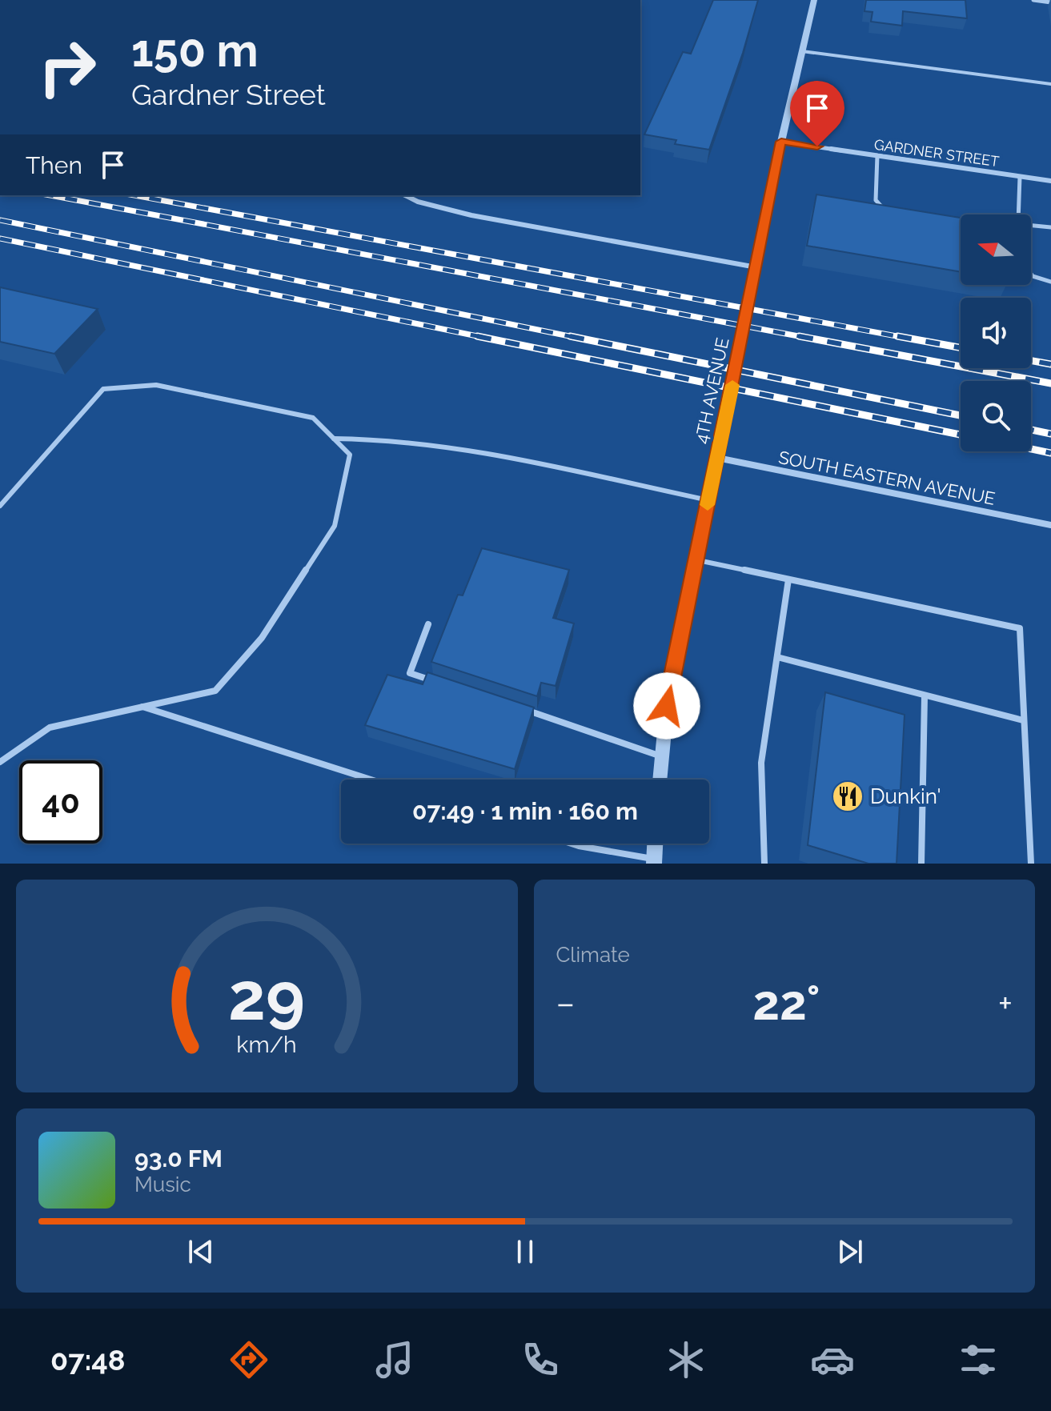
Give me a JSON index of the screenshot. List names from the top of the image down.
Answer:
{
  "streets": {
    "street": ["GARDNER STREET", "4TH AVENUE", "SOUTH EASTERN AVENUE"]
  },
  "crossings": [
    ["GARDNER STREET", "4TH AVENUE"],
    ["4TH AVENUE", "SOUTH EASTERN AVENUE"]
  ],
  "places": {
    "restaurant": ["Dunkin'"]
  },
  "north": "left",
  "page": {
    "turn": ["150 m", "Gardner Street"],
    "then": "Then",
    "limit": "40",
    "trip": "07:49 · 1 min · 160 m",
    "tile": "Climate",
    "heat": ["−", "22°", "+"],
    "song": ["93.0 FM", "Music"],
    "tabs": "07:48",
    "gauge": ["29", "km/h"]
  }
}
